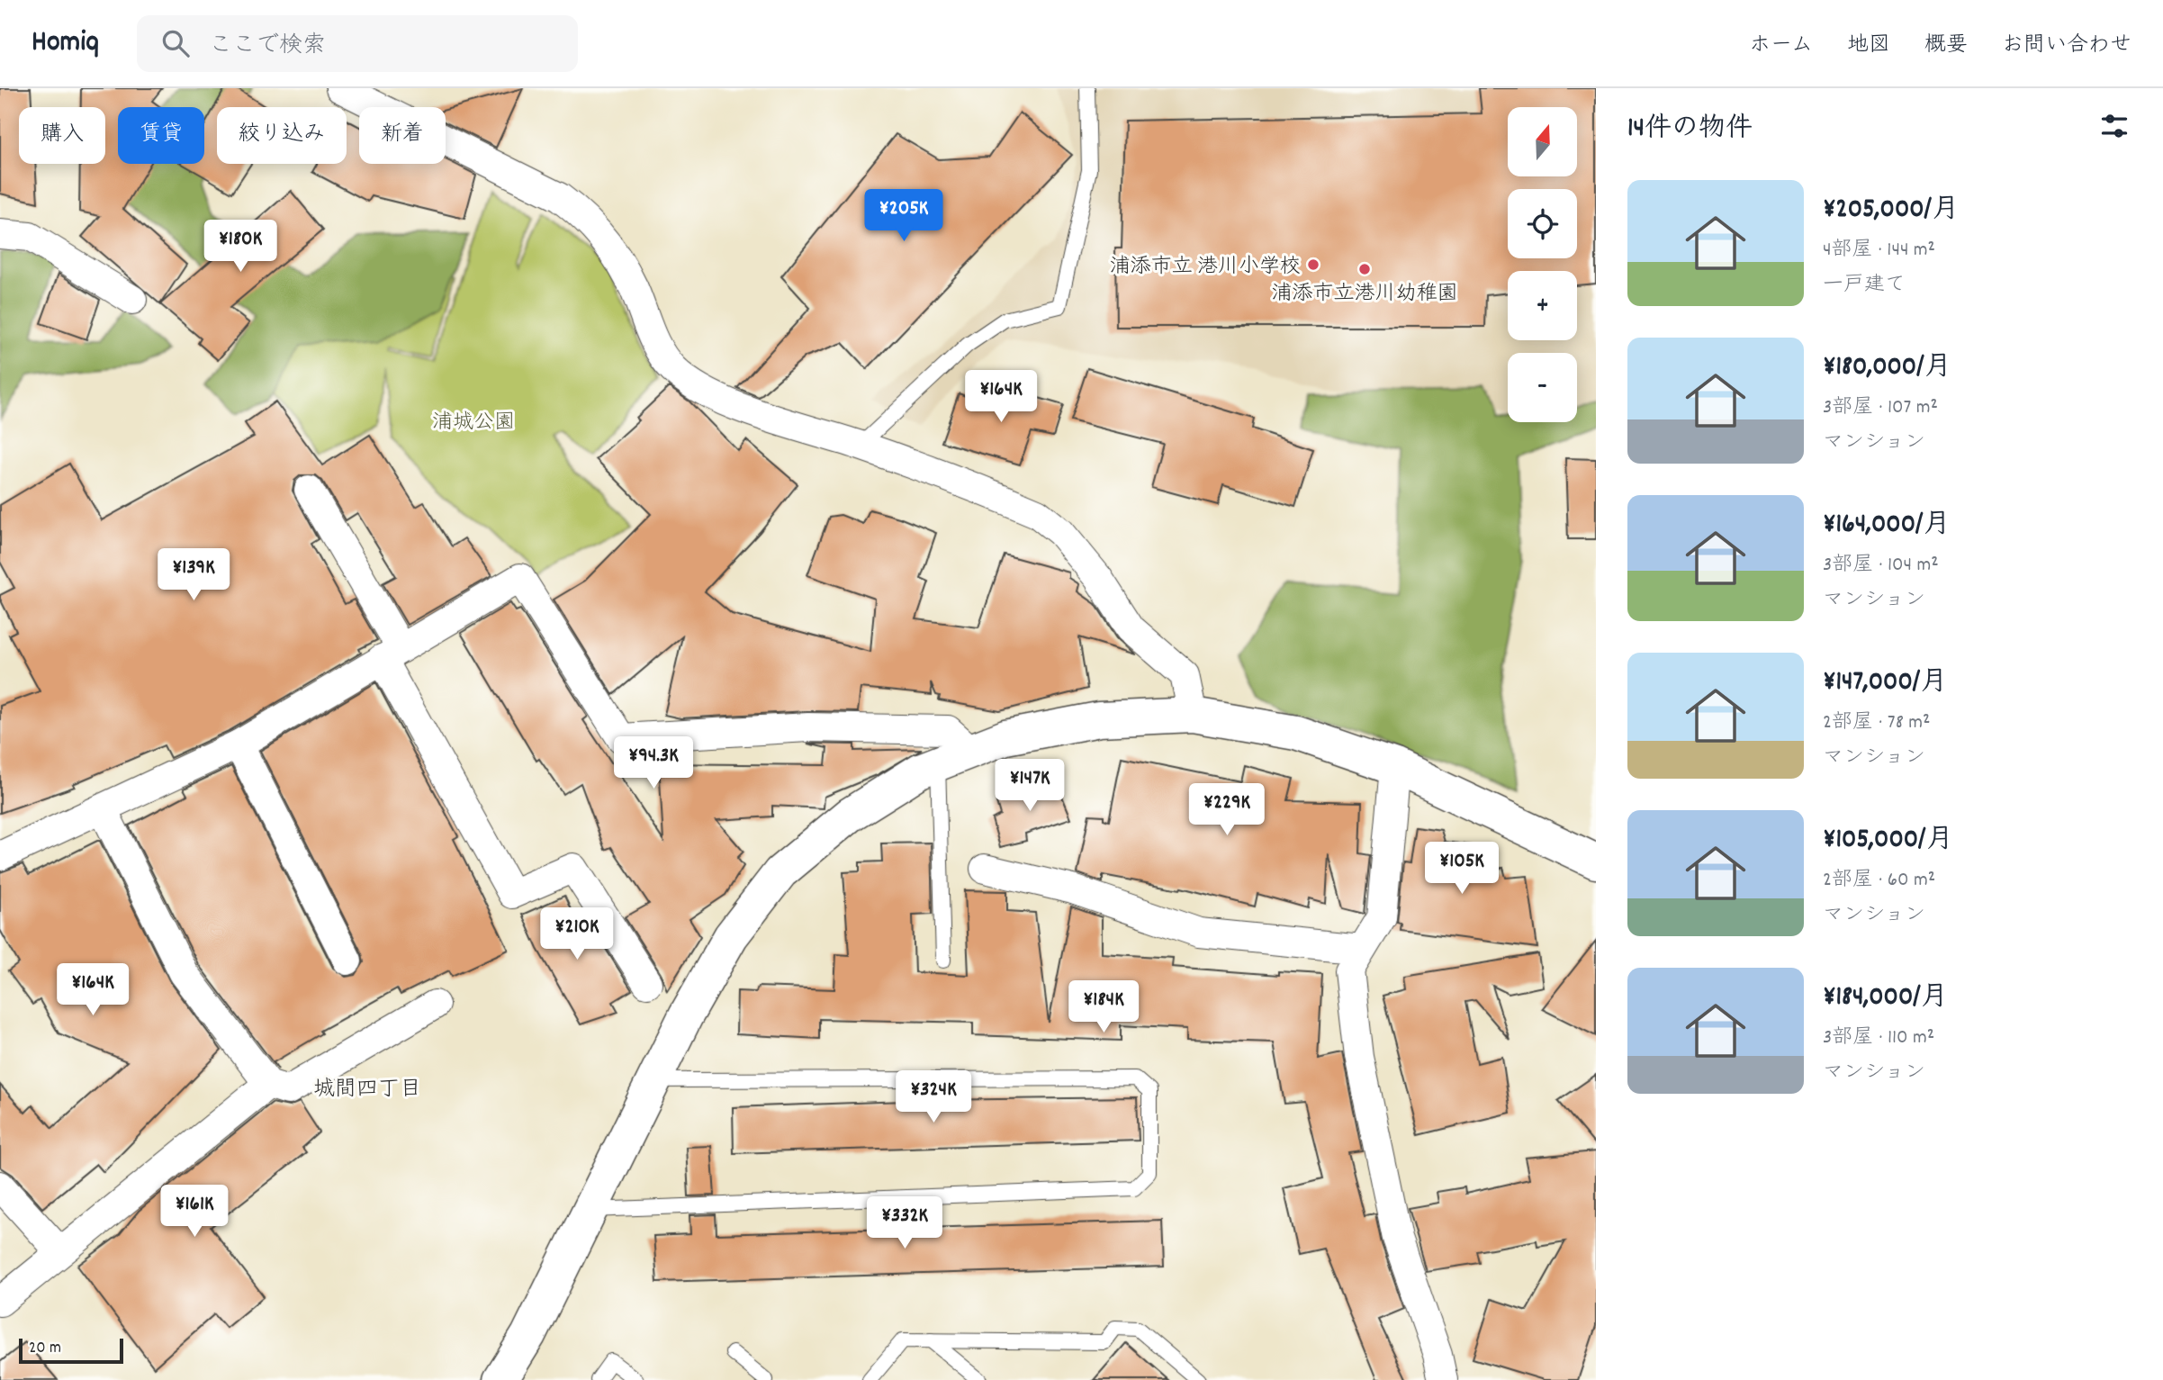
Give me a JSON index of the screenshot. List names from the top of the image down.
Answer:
{
  "districts": ["城間四丁目"],
  "parks": ["浦城公園"],
  "places": ["浦添市立 港川小学校", "浦添市立港川幼稚園"],
  "scale_bar": "20 m",
  "north": "top",
  "page": {
    "header": "Homiq",
    "search": "ここで検索",
    "nav": [
      "ホーム",
      "地図",
      "概要",
      "お問い合わせ"
    ],
    "heading": "14件の物件",
    "map_buttons": ["+", "−"],
    "chip": [
      "購入",
      "賃貸",
      "絞り込み",
      "新着"
    ],
    "list": [
      {
        "name": "¥205,000/月",
        "note": "4部屋 · 144 m² · 一戸建て"
      },
      {
        "name": "¥180,000/月",
        "note": "3部屋 · 107 m² · マンション"
      },
      {
        "name": "¥164,000/月",
        "note": "3部屋 · 104 m² · マンション"
      },
      {
        "name": "¥147,000/月",
        "note": "2部屋 · 78 m² · マンション"
      },
      {
        "name": "¥105,000/月",
        "note": "2部屋 · 60 m² · マンション"
      },
      {
        "name": "¥184,000/月",
        "note": "3部屋 · 110 m² · マンション"
      }
    ],
    "price": [
      "¥205K",
      "¥180K",
      "¥164K",
      "¥139K",
      "¥94.3K",
      "¥147K",
      "¥229K",
      "¥105K",
      "¥210K",
      "¥164K",
      "¥184K",
      "¥324K",
      "¥161K",
      "¥332K"
    ],
    "scale": "20 m"
  }
}
